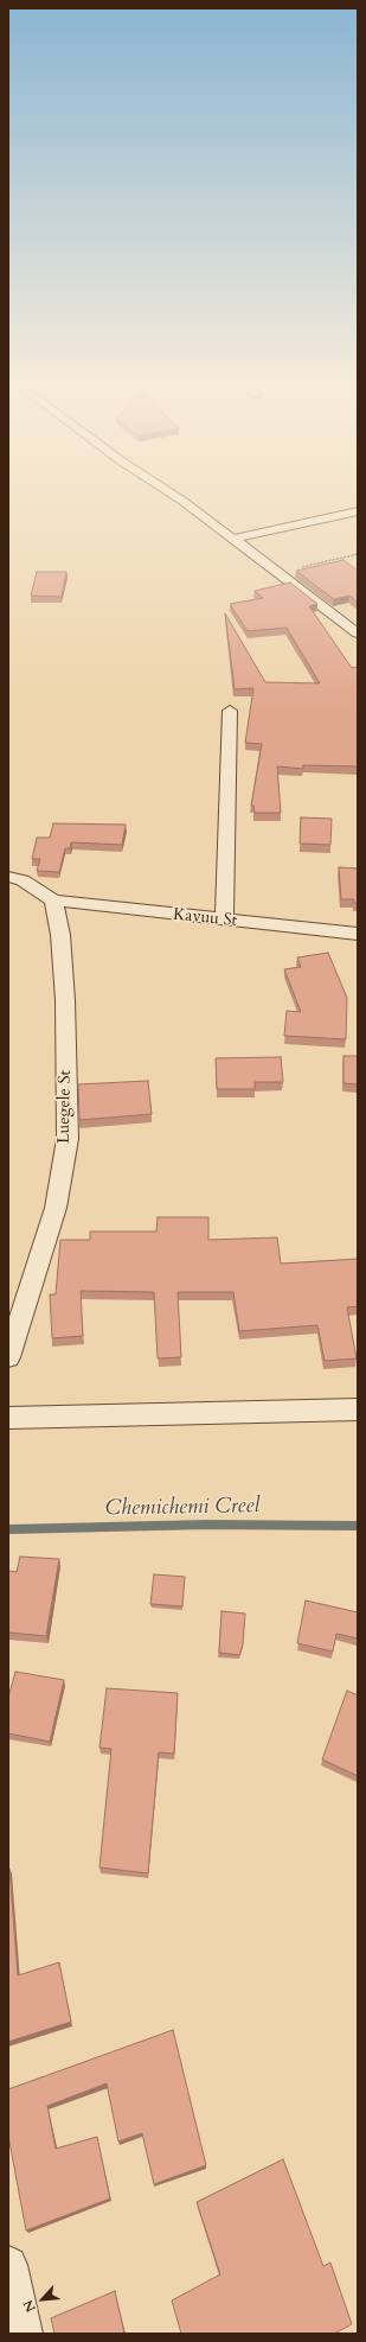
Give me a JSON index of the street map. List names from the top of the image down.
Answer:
{
  "streets": {
    "street": ["Kavuu St", "Luegele St"]
  },
  "crossings": [
    ["Kavuu St", "Luegele St"]
  ],
  "water": ["Chemichemi Creel"],
  "north": "bottom left"
}
